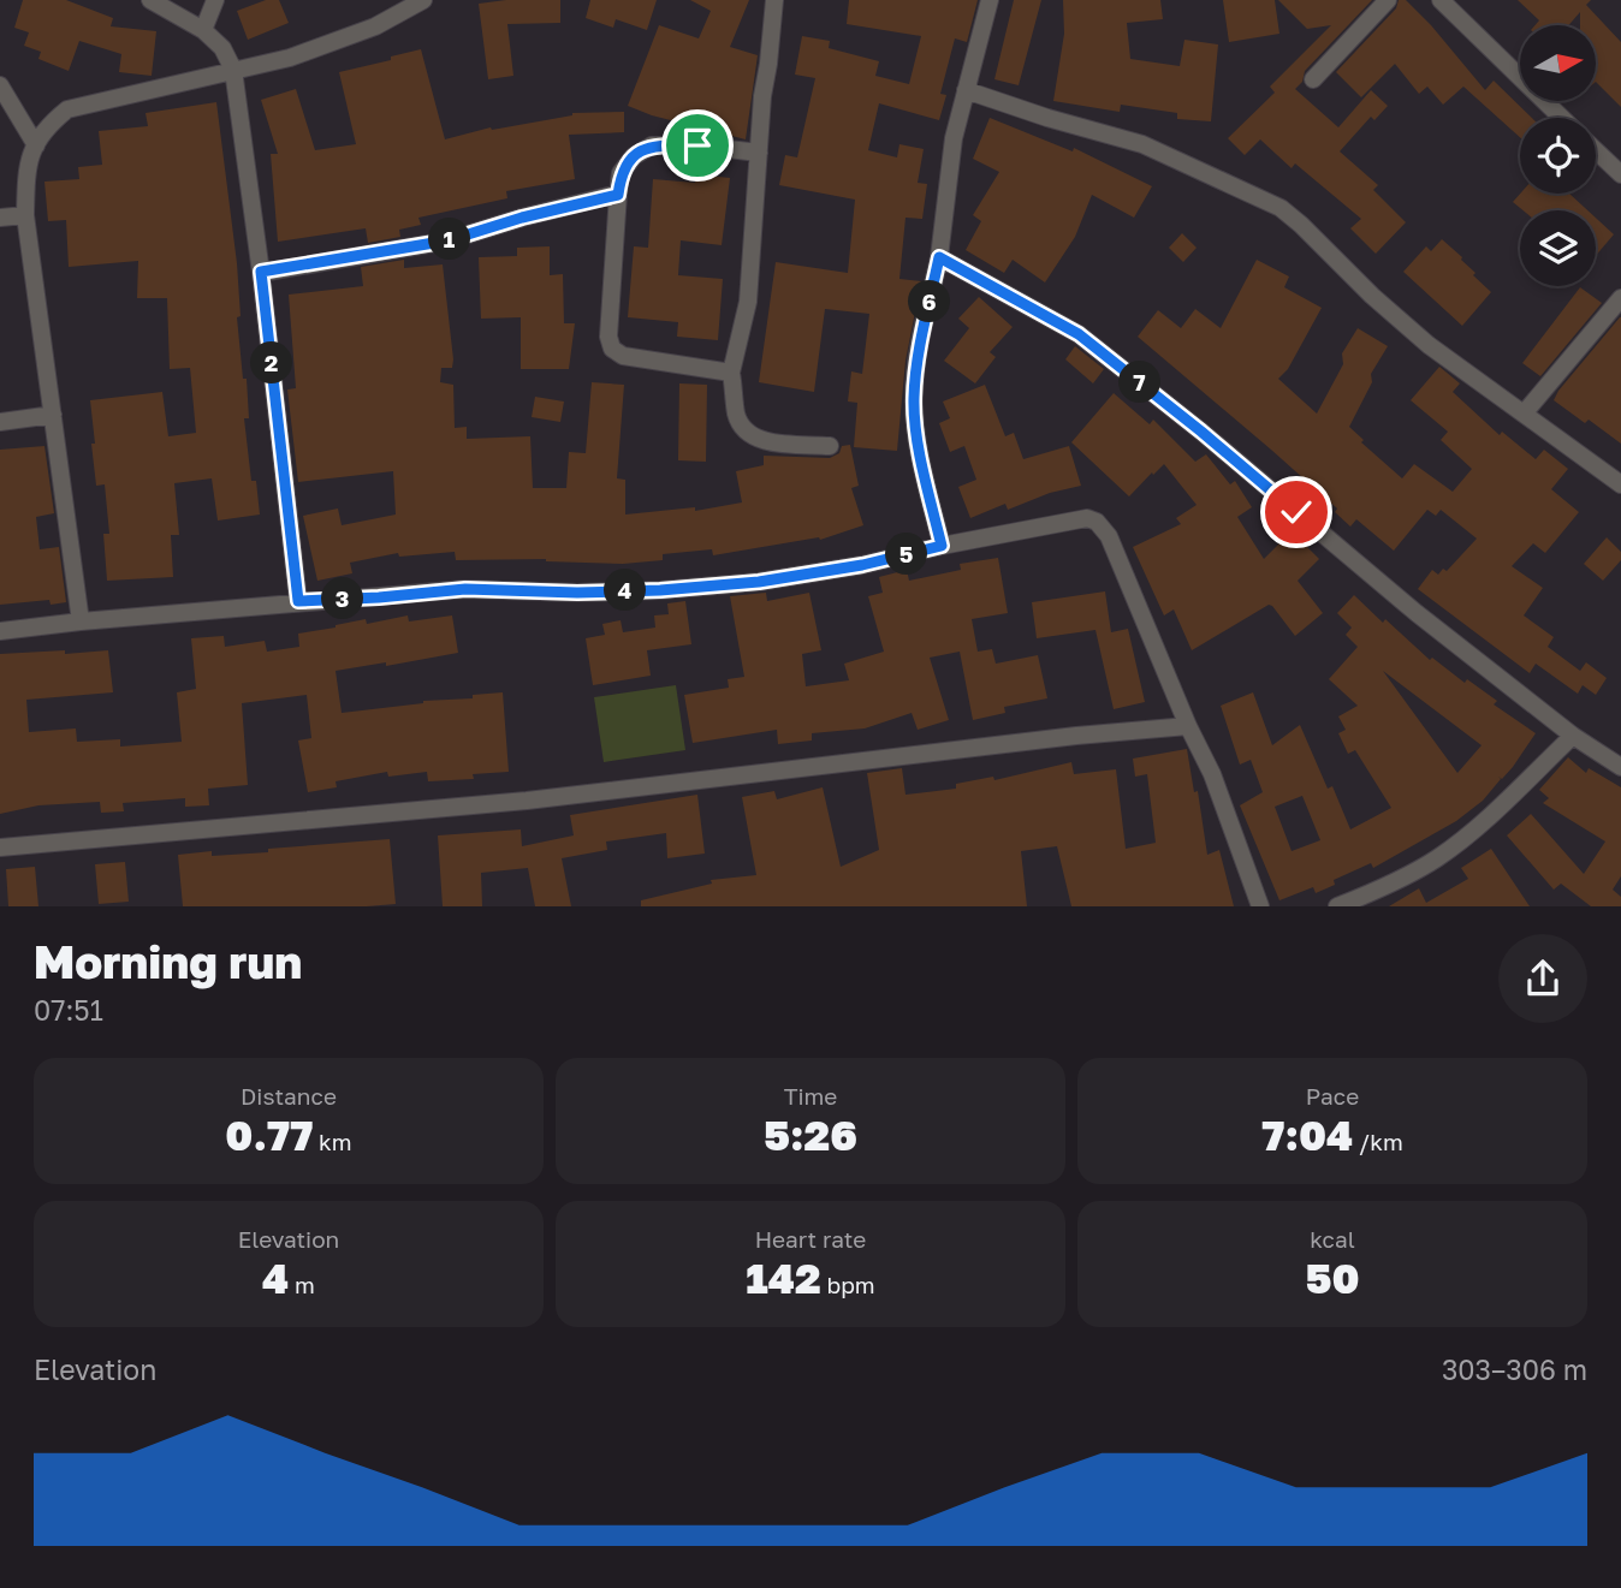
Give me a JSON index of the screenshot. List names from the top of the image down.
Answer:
{
  "north": "right",
  "page": {
    "pins": [
      "1",
      "6",
      "2",
      "7",
      "5",
      "4",
      "3"
    ],
    "heading": ["Morning run", "07:51"],
    "stats": [
      ["Distance", "0.77 km"],
      ["Time", "5:26"],
      ["Pace", "7:04 /km"],
      ["Elevation", "4 m"],
      ["Heart rate", "142 bpm"],
      ["kcal", "50"]
    ],
    "chart": ["Elevation", "303–306 m"]
  }
}
